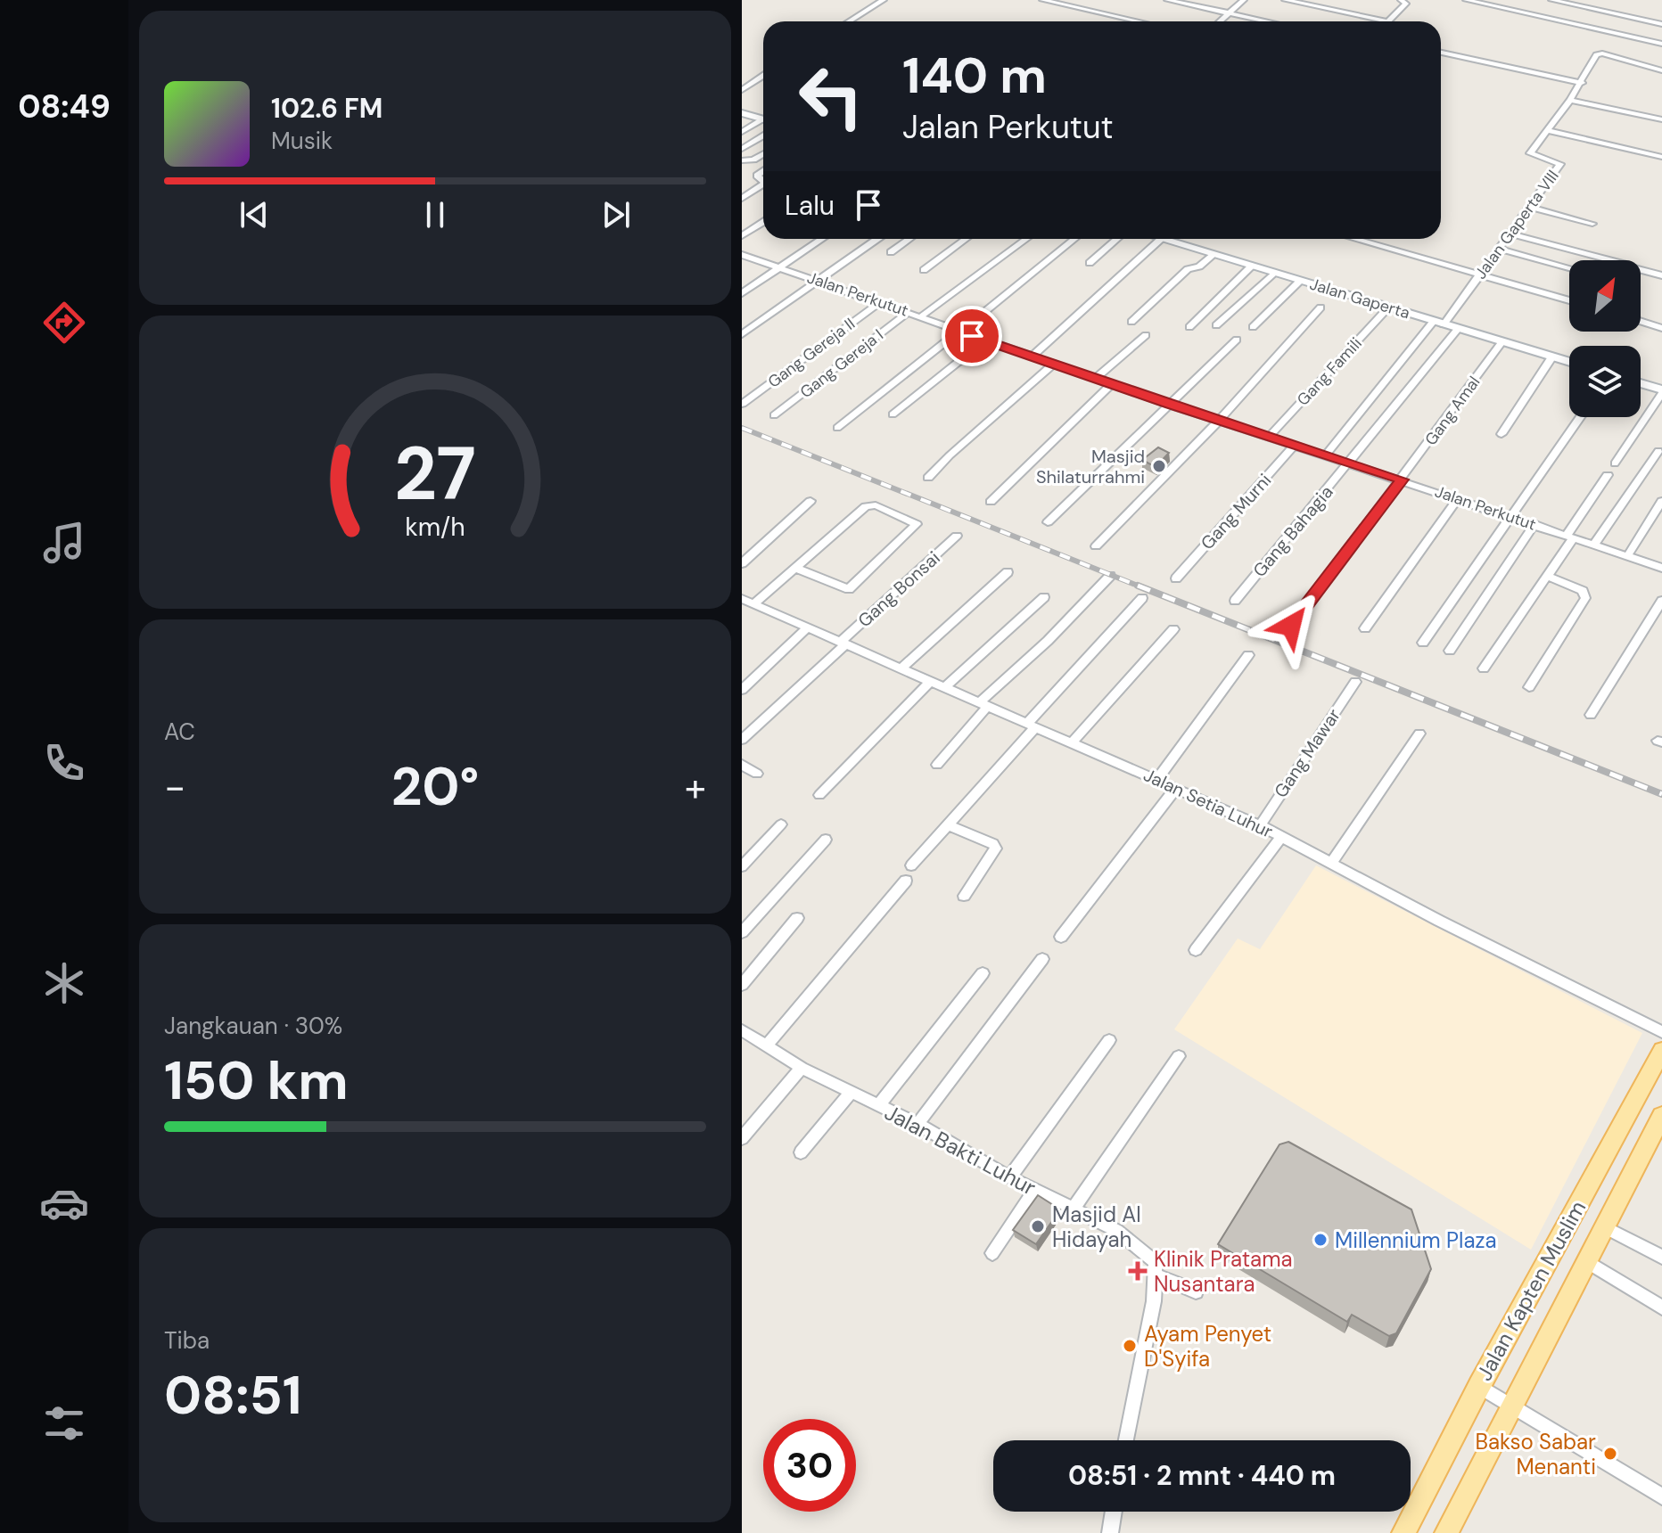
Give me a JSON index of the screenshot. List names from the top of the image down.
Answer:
{
  "streets": {
    "main road": ["Jalan Kapten Muslim"],
    "street": [
      "Jalan Gaperta VIII",
      "Jalan Perkutut",
      "Jalan Gaperta",
      "Gang Gereja II",
      "Gang Gereja I",
      "Gang Famili",
      "Gang Amal",
      "Gang Murni",
      "Gang Bahagia",
      "Gang Bonsai",
      "Gang Mawar",
      "Jalan Setia Luhur",
      "Jalan Bakti Luhur"
    ]
  },
  "crossings": [
    ["Jalan Gaperta VIII", "Jalan Perkutut"],
    ["Jalan Gaperta VIII", "Jalan Gaperta"],
    ["Jalan Perkutut", "Gang Gereja II"],
    ["Jalan Perkutut", "Gang Gereja I"],
    ["Jalan Perkutut", "Gang Famili"],
    ["Jalan Perkutut", "Gang Amal"],
    ["Jalan Perkutut", "Gang Murni"],
    ["Jalan Perkutut", "Gang Bahagia"],
    ["Jalan Gaperta", "Gang Famili"],
    ["Jalan Gaperta", "Gang Amal"],
    ["Jalan Gaperta", "Gang Bahagia"],
    ["Gang Bonsai", "Jalan Setia Luhur"],
    ["Gang Mawar", "Jalan Setia Luhur"]
  ],
  "places": {
    "other": [
      "Masjid Shilaturrahmi",
      "Masjid Al Hidayah",
      "Millennium Plaza",
      "Ayam Penyet D'Syifa",
      "Bakso Sabar Menanti"
    ],
    "health": ["Klinik Pratama Nusantara"]
  },
  "north": "top right",
  "page": {
    "tabs": "08:49",
    "turn": ["140 m", "Jalan Perkutut"],
    "song": ["102.6 FM", "Musik"],
    "then": "Lalu",
    "tile": [
      "AC",
      ["Jangkauan · 30%", "150 km"],
      ["Tiba", "08:51"]
    ],
    "heat": ["−", "20°", "+"],
    "limit": "30",
    "trip": "08:51 · 2 mnt · 440 m",
    "gauge": ["27", "km/h"]
  }
}
